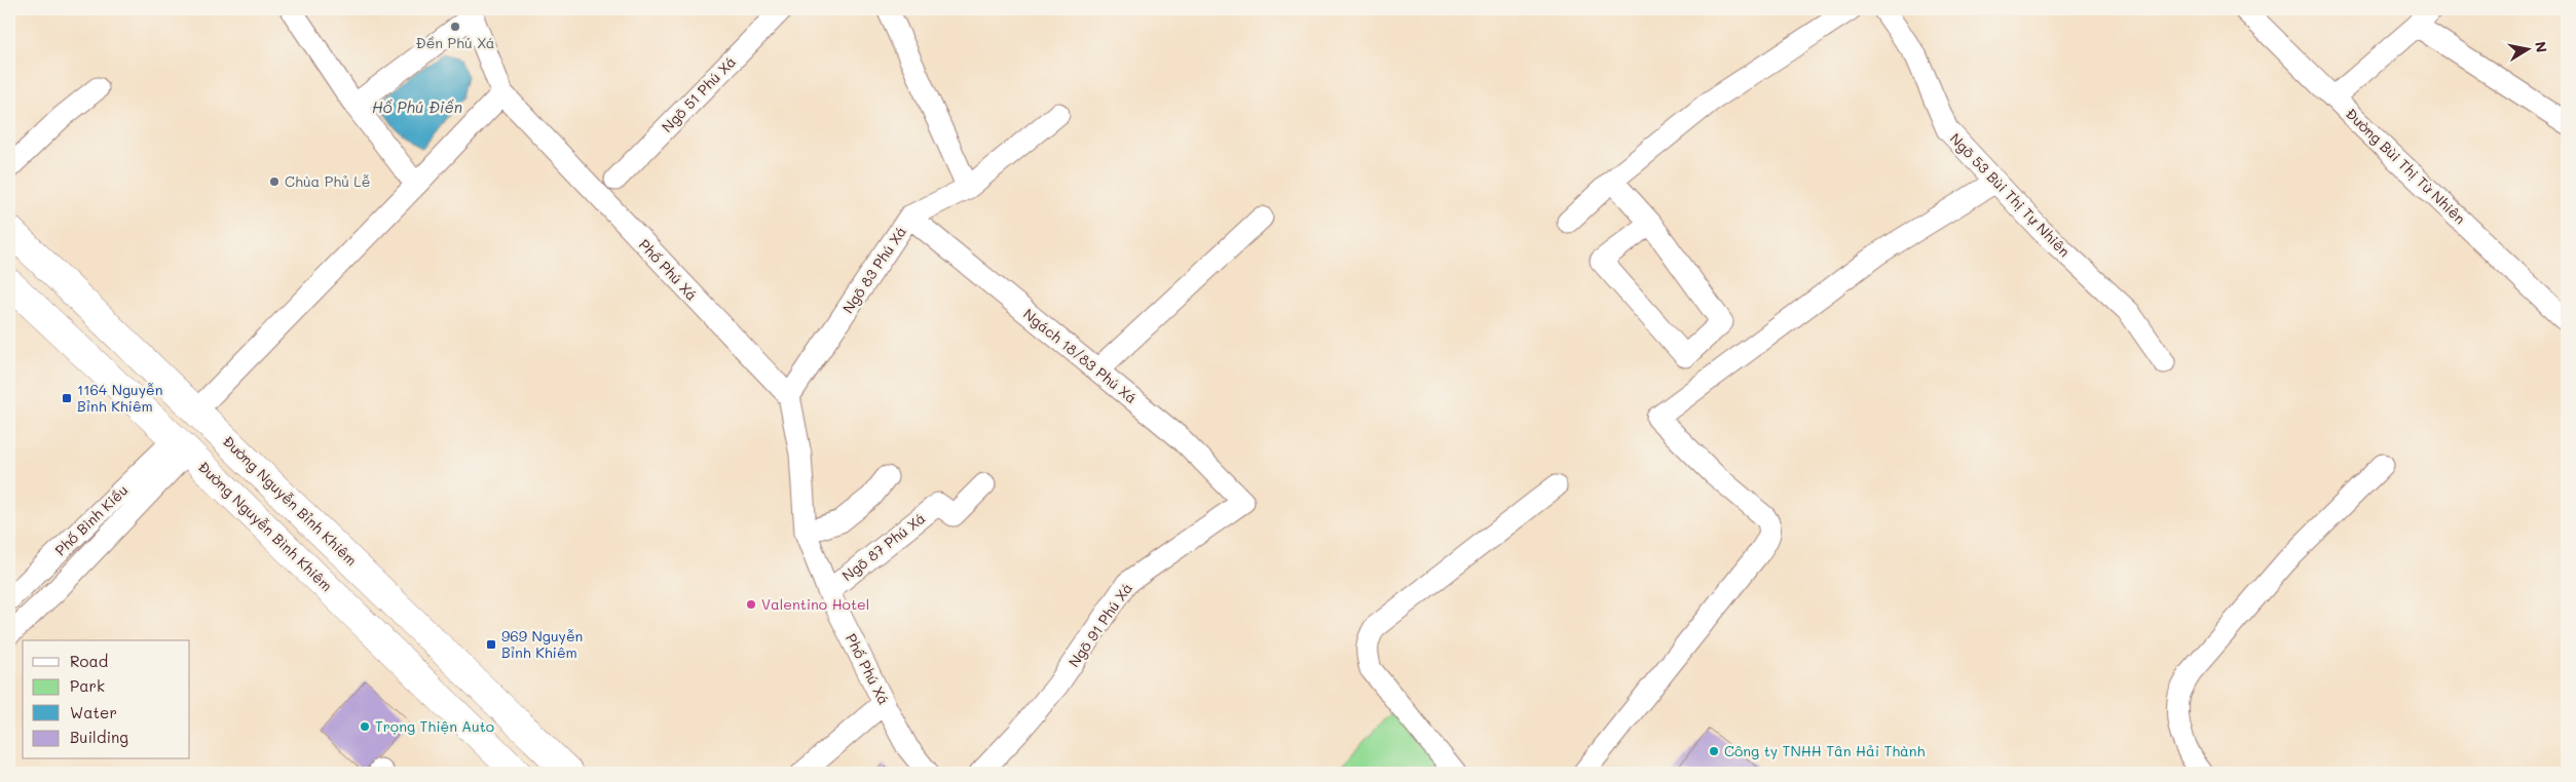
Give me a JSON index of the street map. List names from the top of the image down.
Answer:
{
  "streets": {
    "highway": ["Đường Nguyễn Bỉnh Khiêm", "Đường Nguyễn Bình Khiêm"],
    "street": [
      "Ngõ 51 Phú Xá",
      "Đường Bùi Thị Từ Nhiên",
      "Ngõ 53 Bùi Thị Tự Nhiên",
      "Phố Phú Xá",
      "Ngõ 83 Phú Xá",
      "Ngách 18/83 Phú Xá",
      "Phố Bình Kiều",
      "Ngõ 87 Phú Xá",
      "Ngõ 91 Phú Xá"
    ]
  },
  "crossings": [
    ["Phố Phú Xá", "Ngõ 83 Phú Xá"],
    ["Phố Phú Xá", "Ngõ 87 Phú Xá"],
    ["Ngõ 83 Phú Xá", "Ngách 18/83 Phú Xá"],
    ["Ngách 18/83 Phú Xá", "Ngõ 91 Phú Xá"],
    ["Phố Bình Kiều", "Đường Nguyễn Bình Khiêm"]
  ],
  "water": ["Hồ Phú Điền"],
  "places": {
    "other": [
      "Đền Phú Xá",
      "Chùa Phủ Lễ",
      "Valentino Hotel",
      "Trọng Thiện Auto",
      "Công ty TNHH Tân Hải Thành"
    ],
    "transit": ["1164 Nguyễn Bỉnh Khiêm", "969 Nguyễn Bỉnh Khiêm"]
  },
  "legend": [
    "Road",
    "Park",
    "Water",
    "Building"
  ],
  "north": "right"
}
